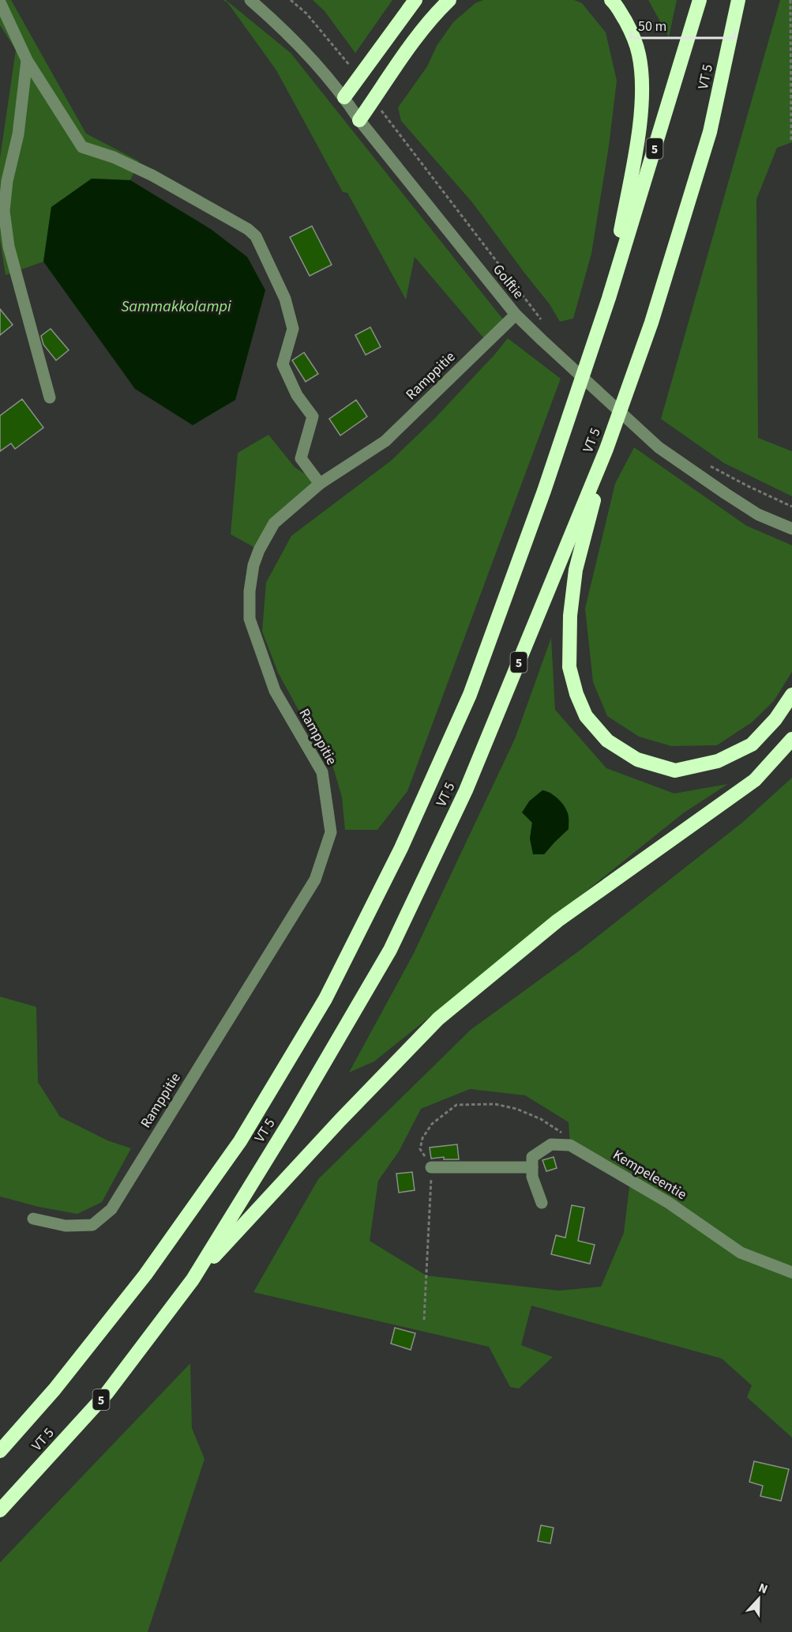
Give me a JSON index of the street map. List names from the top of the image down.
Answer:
{
  "streets": {
    "highway": ["VT 5", "5"],
    "street": ["Golftie", "Ramppitie", "Kempeleentie"]
  },
  "crossings": [
    ["Golftie", "Ramppitie"]
  ],
  "water": ["Sammakkolampi"],
  "scale_bar": "50 m",
  "north": "top"
}
